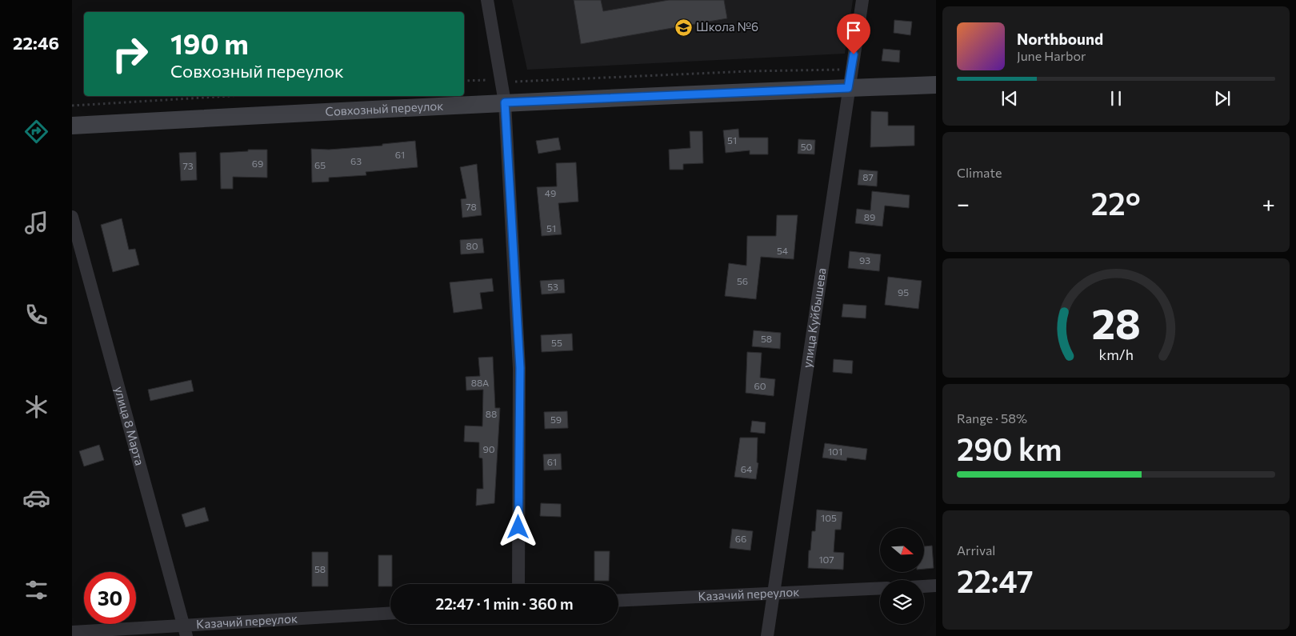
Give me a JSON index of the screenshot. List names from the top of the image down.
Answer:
{
  "streets": {
    "street": [
      "Совхозный переулок",
      "улица Куйбышева",
      "улица 8 Марта",
      "Казачий переулок"
    ]
  },
  "crossings": [
    ["Совхозный переулок", "улица Куйбышева"],
    ["улица Куйбышева", "Казачий переулок"],
    ["улица 8 Марта", "Казачий переулок"]
  ],
  "places": {
    "school or university": ["Школа №6"]
  },
  "house_numbers": [
    "51",
    "50",
    "61",
    "63",
    "69",
    "65",
    "73",
    "87",
    "49",
    "78",
    "89",
    "51",
    "80",
    "54",
    "93",
    "56",
    "53",
    "95",
    "58",
    "55",
    "88А",
    "60",
    "88",
    "59",
    "90",
    "101",
    "61",
    "64",
    "105",
    "66",
    "107",
    "58"
  ],
  "north": "right",
  "page": {
    "tabs": "22:46",
    "turn": ["190 m", "Совхозный переулок"],
    "song": ["Northbound", "June Harbor"],
    "tile": [
      "Climate",
      ["Range · 58%", "290 km"],
      ["Arrival", "22:47"]
    ],
    "heat": ["−", "22°", "+"],
    "limit": "30",
    "trip": "22:47 · 1 min · 360 m",
    "gauge": ["28", "km/h"]
  }
}
